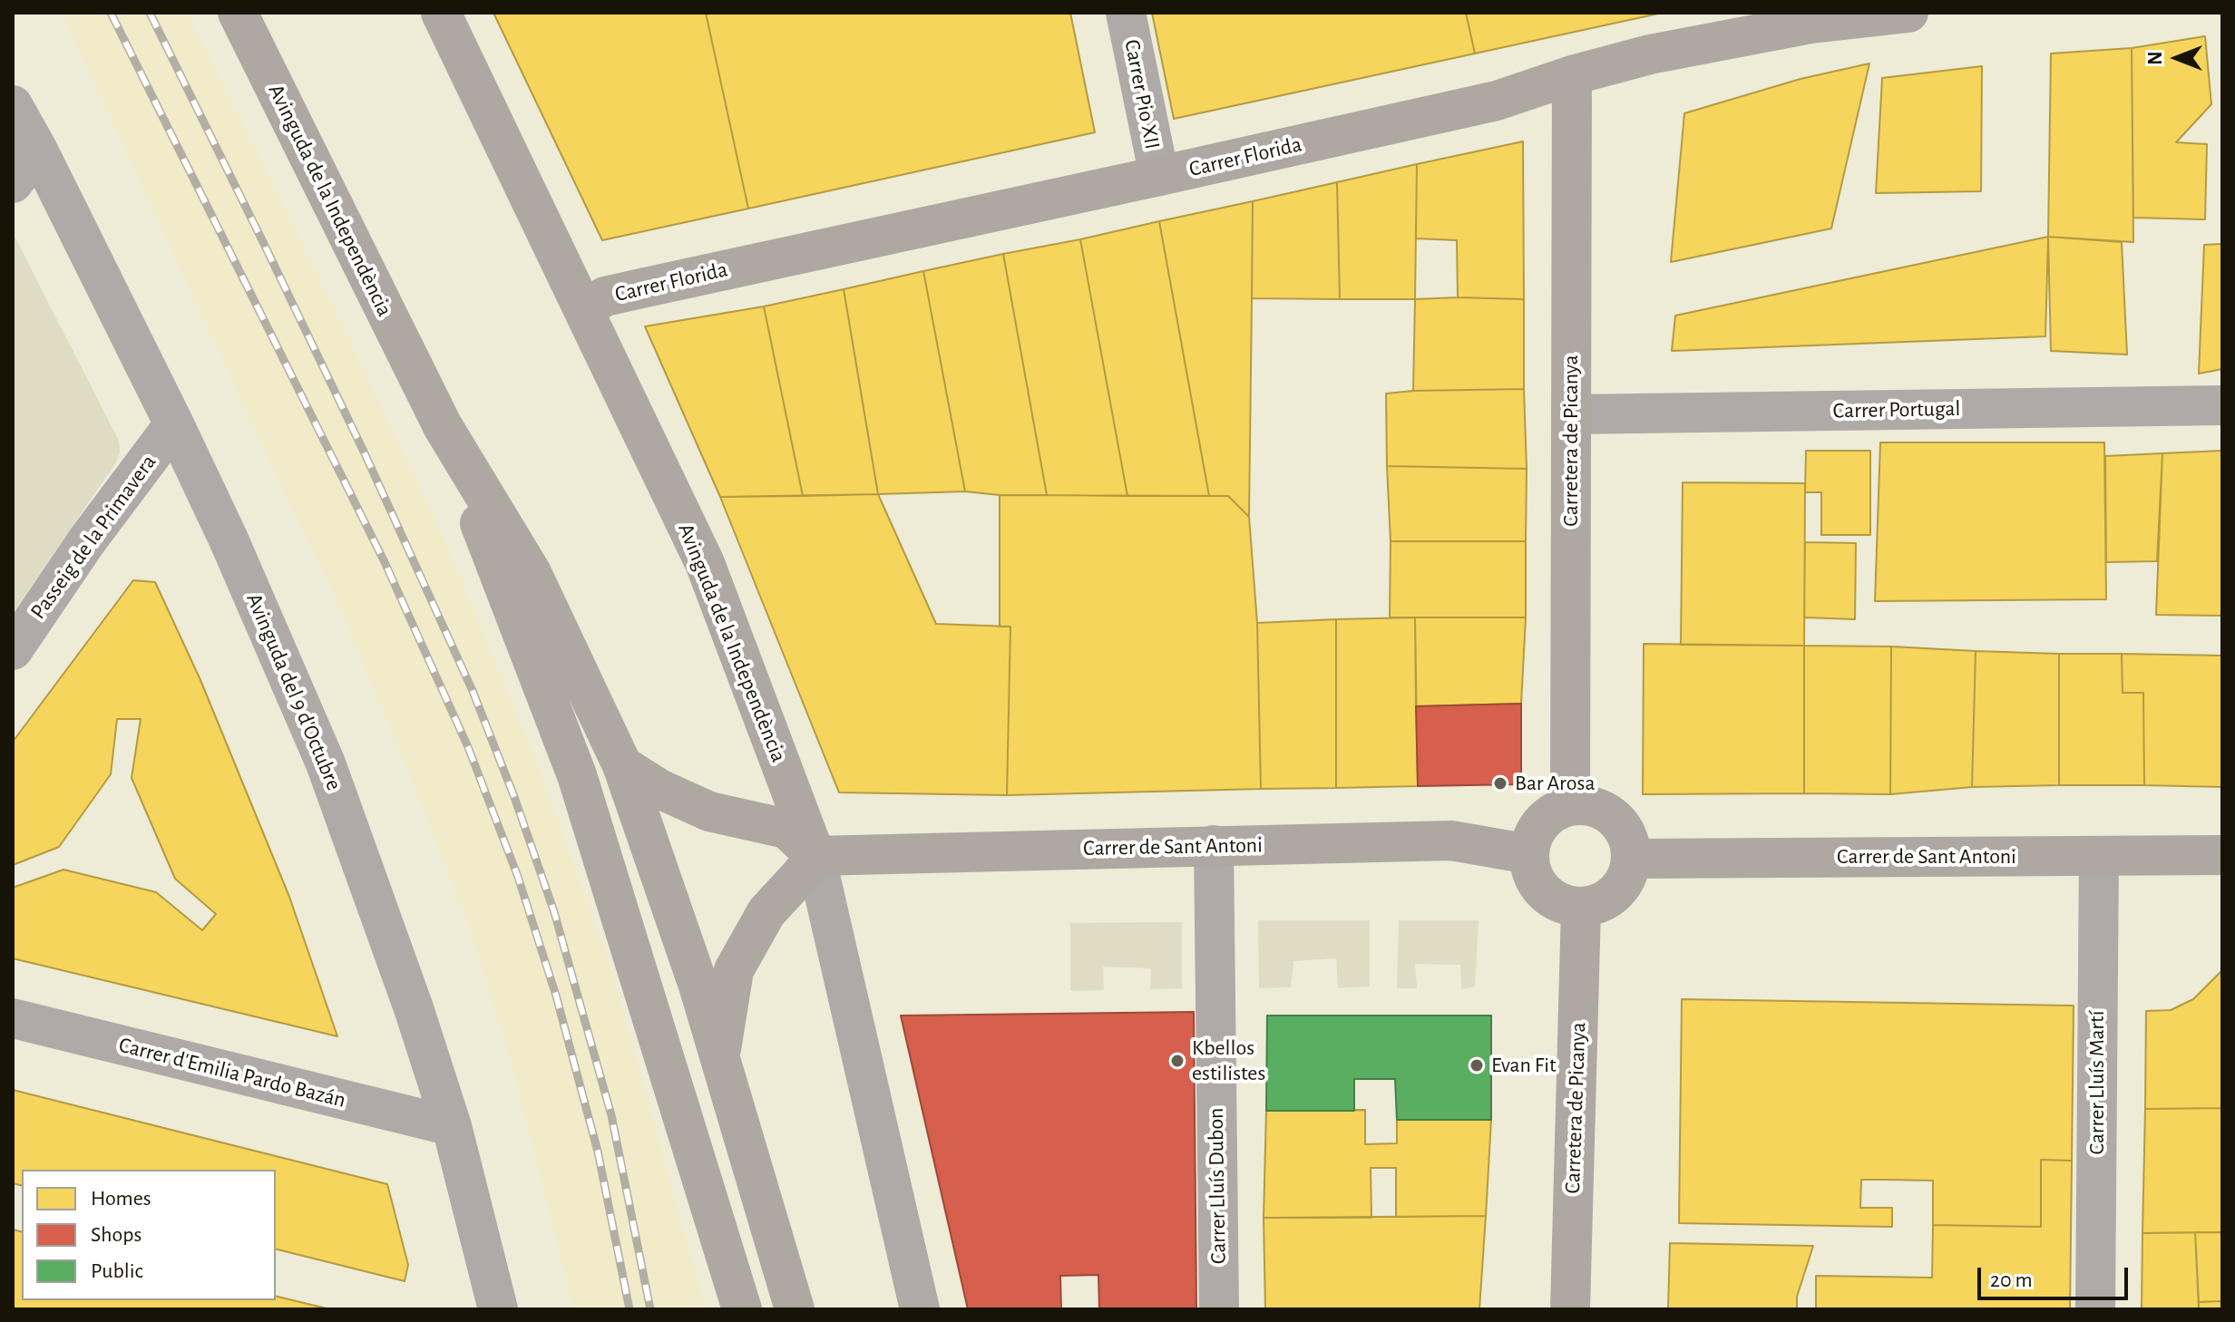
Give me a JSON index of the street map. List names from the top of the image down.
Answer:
{
  "streets": {
    "street": [
      "Carrer Pio XII",
      "Carrer Florida",
      "Avinguda de la Independència",
      "Carrer Portugal",
      "Carretera de Picanya",
      "Passeig de la Primavera",
      "Avinguda del 9 d'Octubre",
      "Carrer de Sant Antoni",
      "Carrer d'Emilia Pardo Bazán",
      "Carrer Lluís Martí",
      "Carrer Lluís Dubon"
    ]
  },
  "crossings": [
    ["Carrer Pio XII", "Carrer Florida"],
    ["Carrer Florida", "Avinguda de la Independència"],
    ["Carrer Florida", "Carretera de Picanya"],
    ["Avinguda de la Independència", "Carrer de Sant Antoni"],
    ["Carrer Portugal", "Carretera de Picanya"],
    ["Carretera de Picanya", "Carrer de Sant Antoni"],
    ["Passeig de la Primavera", "Avinguda del 9 d'Octubre"],
    ["Avinguda del 9 d'Octubre", "Carrer d'Emilia Pardo Bazán"],
    ["Carrer de Sant Antoni", "Carrer Lluís Martí"],
    ["Carrer de Sant Antoni", "Carrer Lluís Dubon"]
  ],
  "places": ["Bar Arosa", "Kbellos estilistes", "Evan Fit"],
  "legend": ["Homes", "Shops", "Public"],
  "scale_bar": "20 m",
  "north": "left"
}
